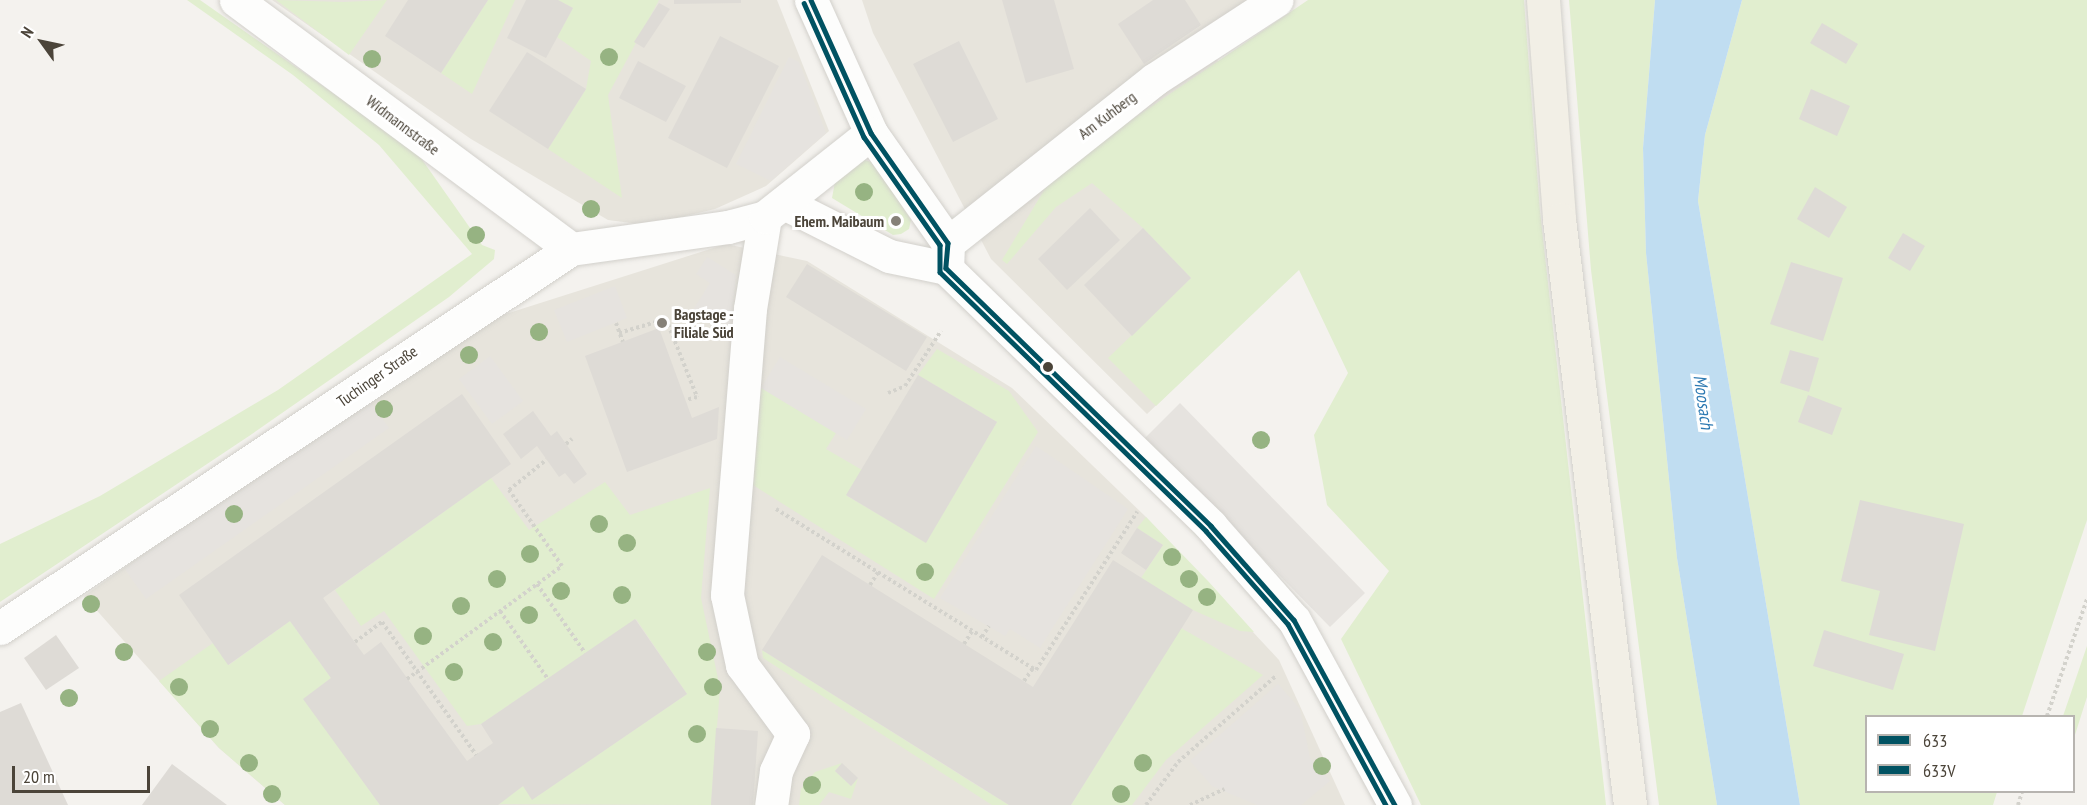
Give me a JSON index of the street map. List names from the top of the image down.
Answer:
{
  "streets": {
    "street": ["Am Kuhberg", "Widmannstraße", "Tuchinger Straße"]
  },
  "crossings": [
    ["Widmannstraße", "Tuchinger Straße"]
  ],
  "water": ["Moosach"],
  "places": ["Ehem. Maibaum", "Bagstage - Filiale Süd"],
  "lines": ["transit line 633", "transit line 633V"],
  "legend": ["633", "633V"],
  "scale_bar": "20 m",
  "north": "top left"
}
